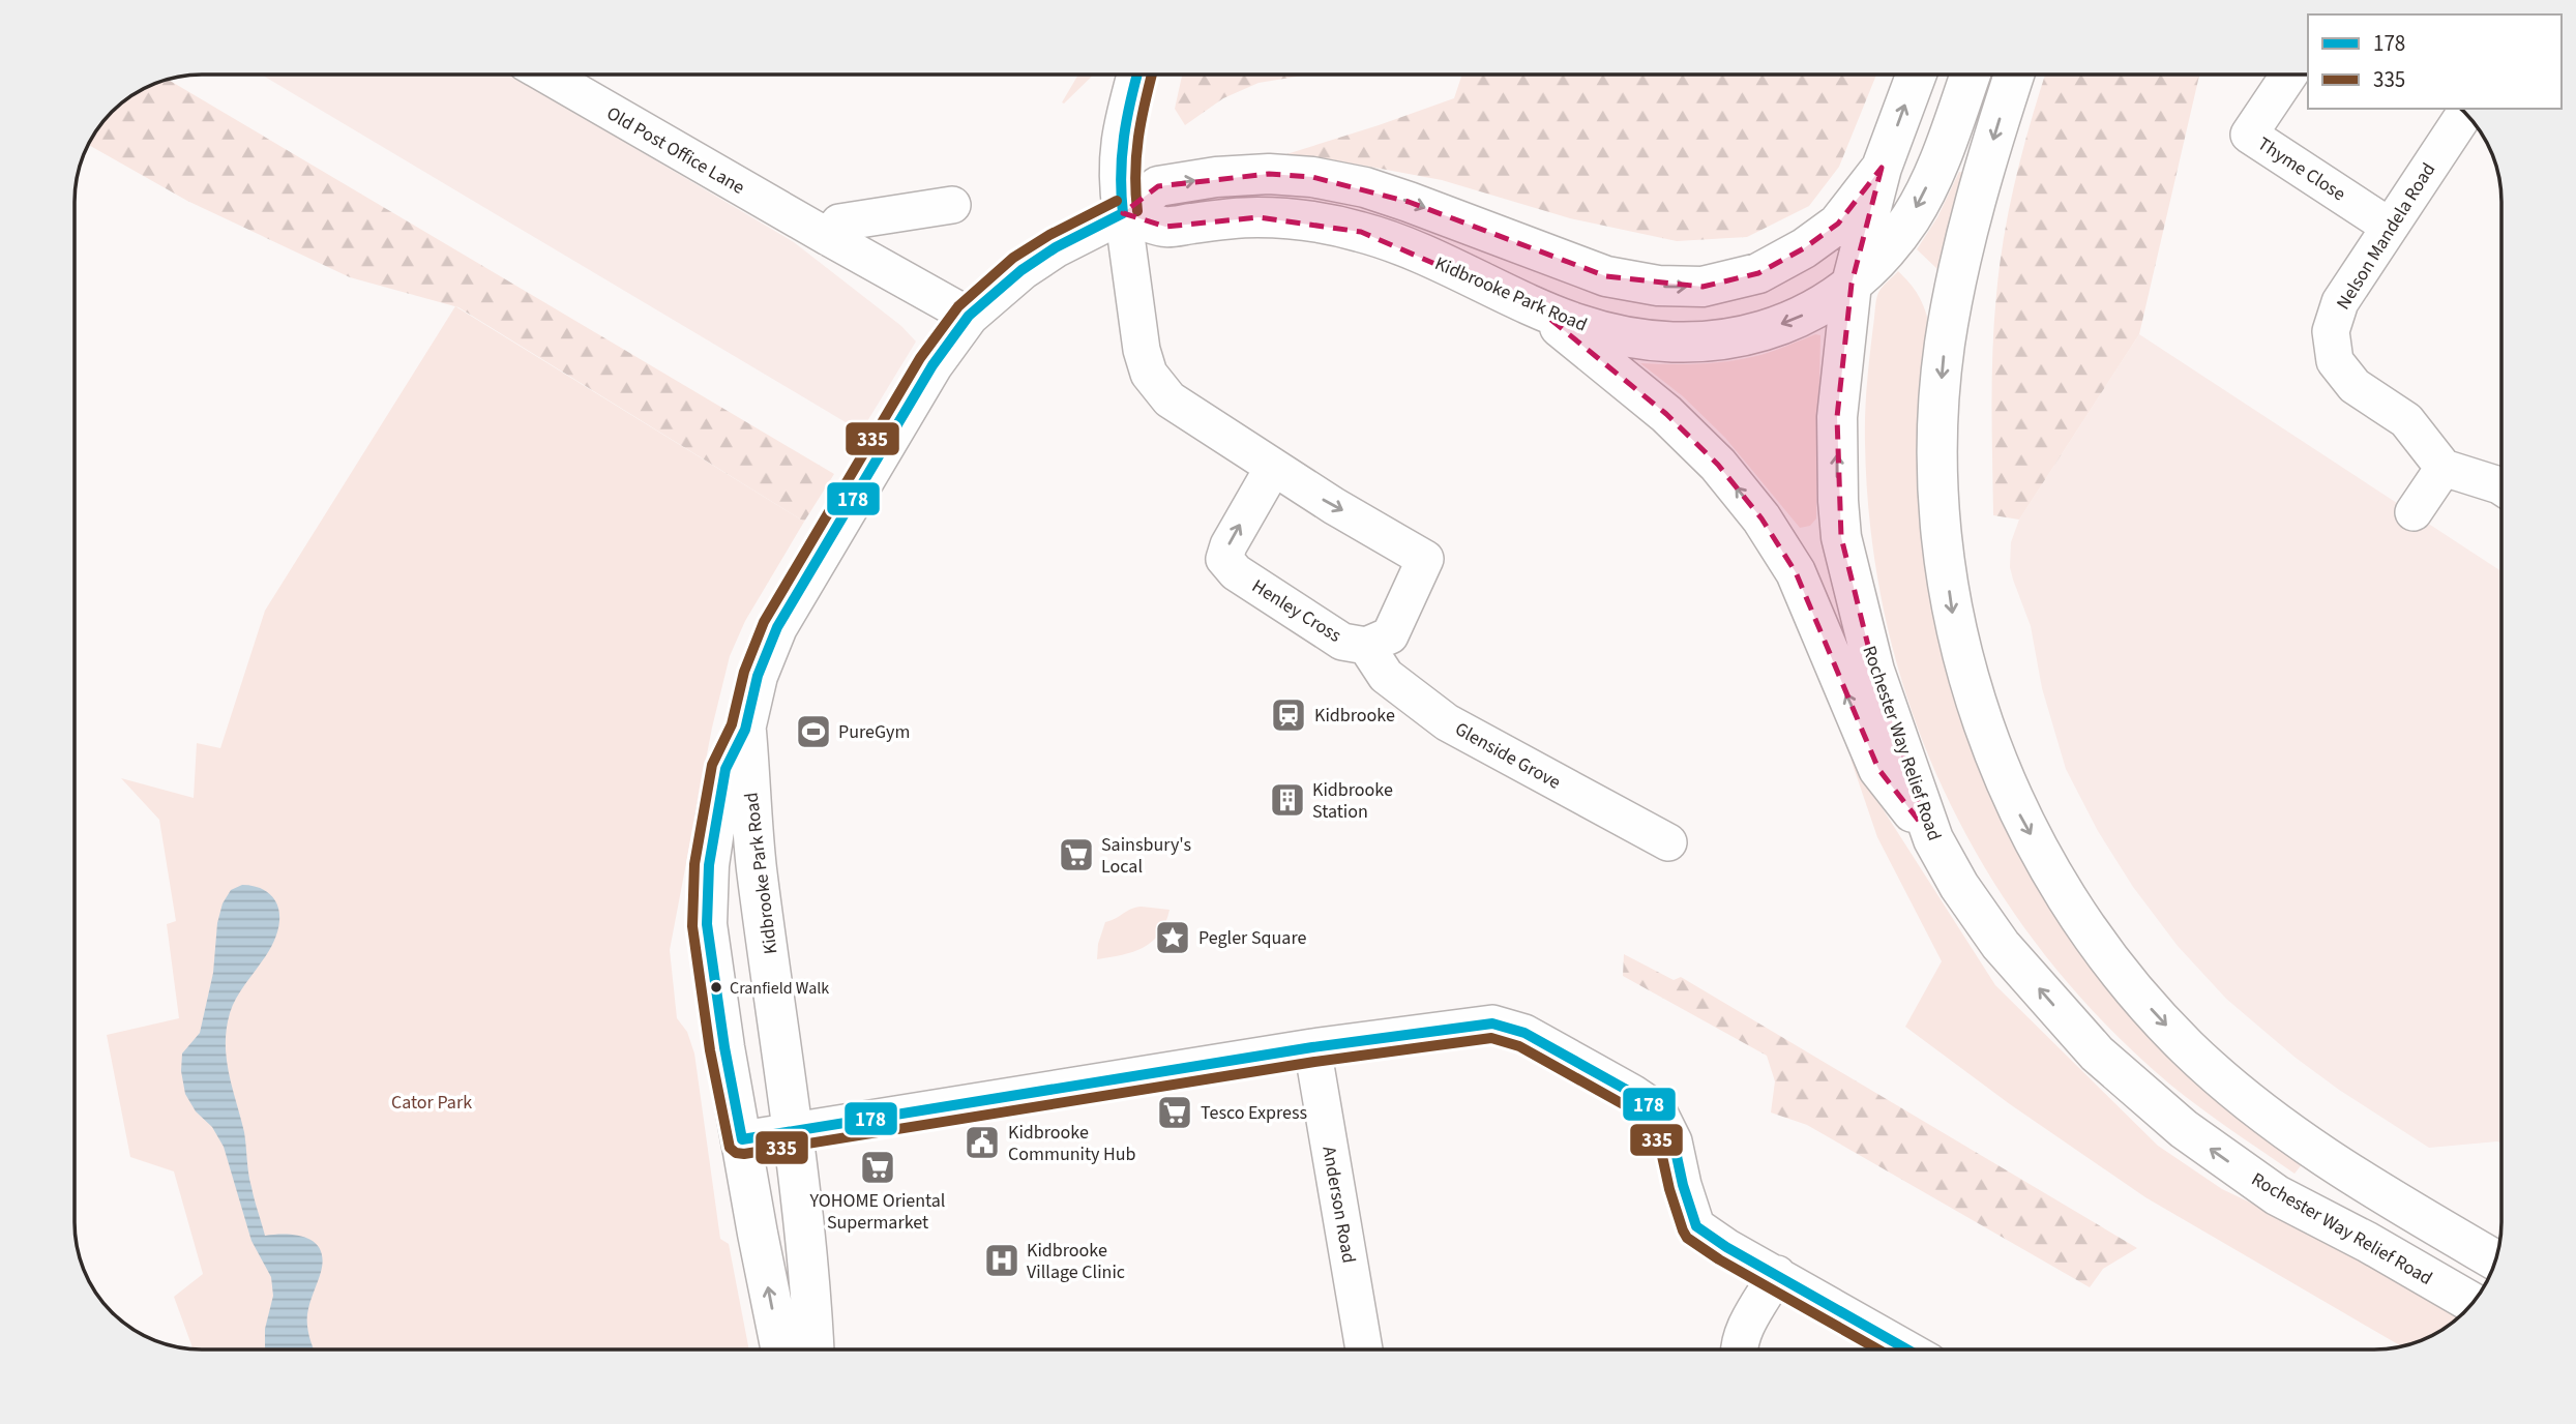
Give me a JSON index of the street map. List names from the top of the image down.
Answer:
{
  "streets": {
    "main road": ["Kidbrooke Park Road", "Rochester Way Relief Road"],
    "street": [
      "Old Post Office Lane",
      "Thyme Close",
      "Nelson Mandela Road",
      "Henley Cross",
      "Glenside Grove",
      "Anderson Road"
    ]
  },
  "crossings": [
    ["Old Post Office Lane", "Kidbrooke Park Road"],
    ["Thyme Close", "Nelson Mandela Road"],
    ["Kidbrooke Park Road", "Rochester Way Relief Road"],
    ["Henley Cross", "Glenside Grove"]
  ],
  "parks": ["Cator Park"],
  "places": {
    "station": ["Kidbrooke"],
    "sports": ["PureGym"],
    "building": ["Kidbrooke Station"],
    "supermarket": ["Sainsbury's Local", "Tesco Express", "YOHOME Oriental Supermarket"],
    "place": ["Pegler Square"],
    "other": ["Cranfield Walk"],
    "public building": ["Kidbrooke Community Hub"],
    "hospital": ["Kidbrooke Village Clinic"]
  },
  "lines": ["transit line 178", "transit line 335"],
  "legend": ["178", "335"]
}
